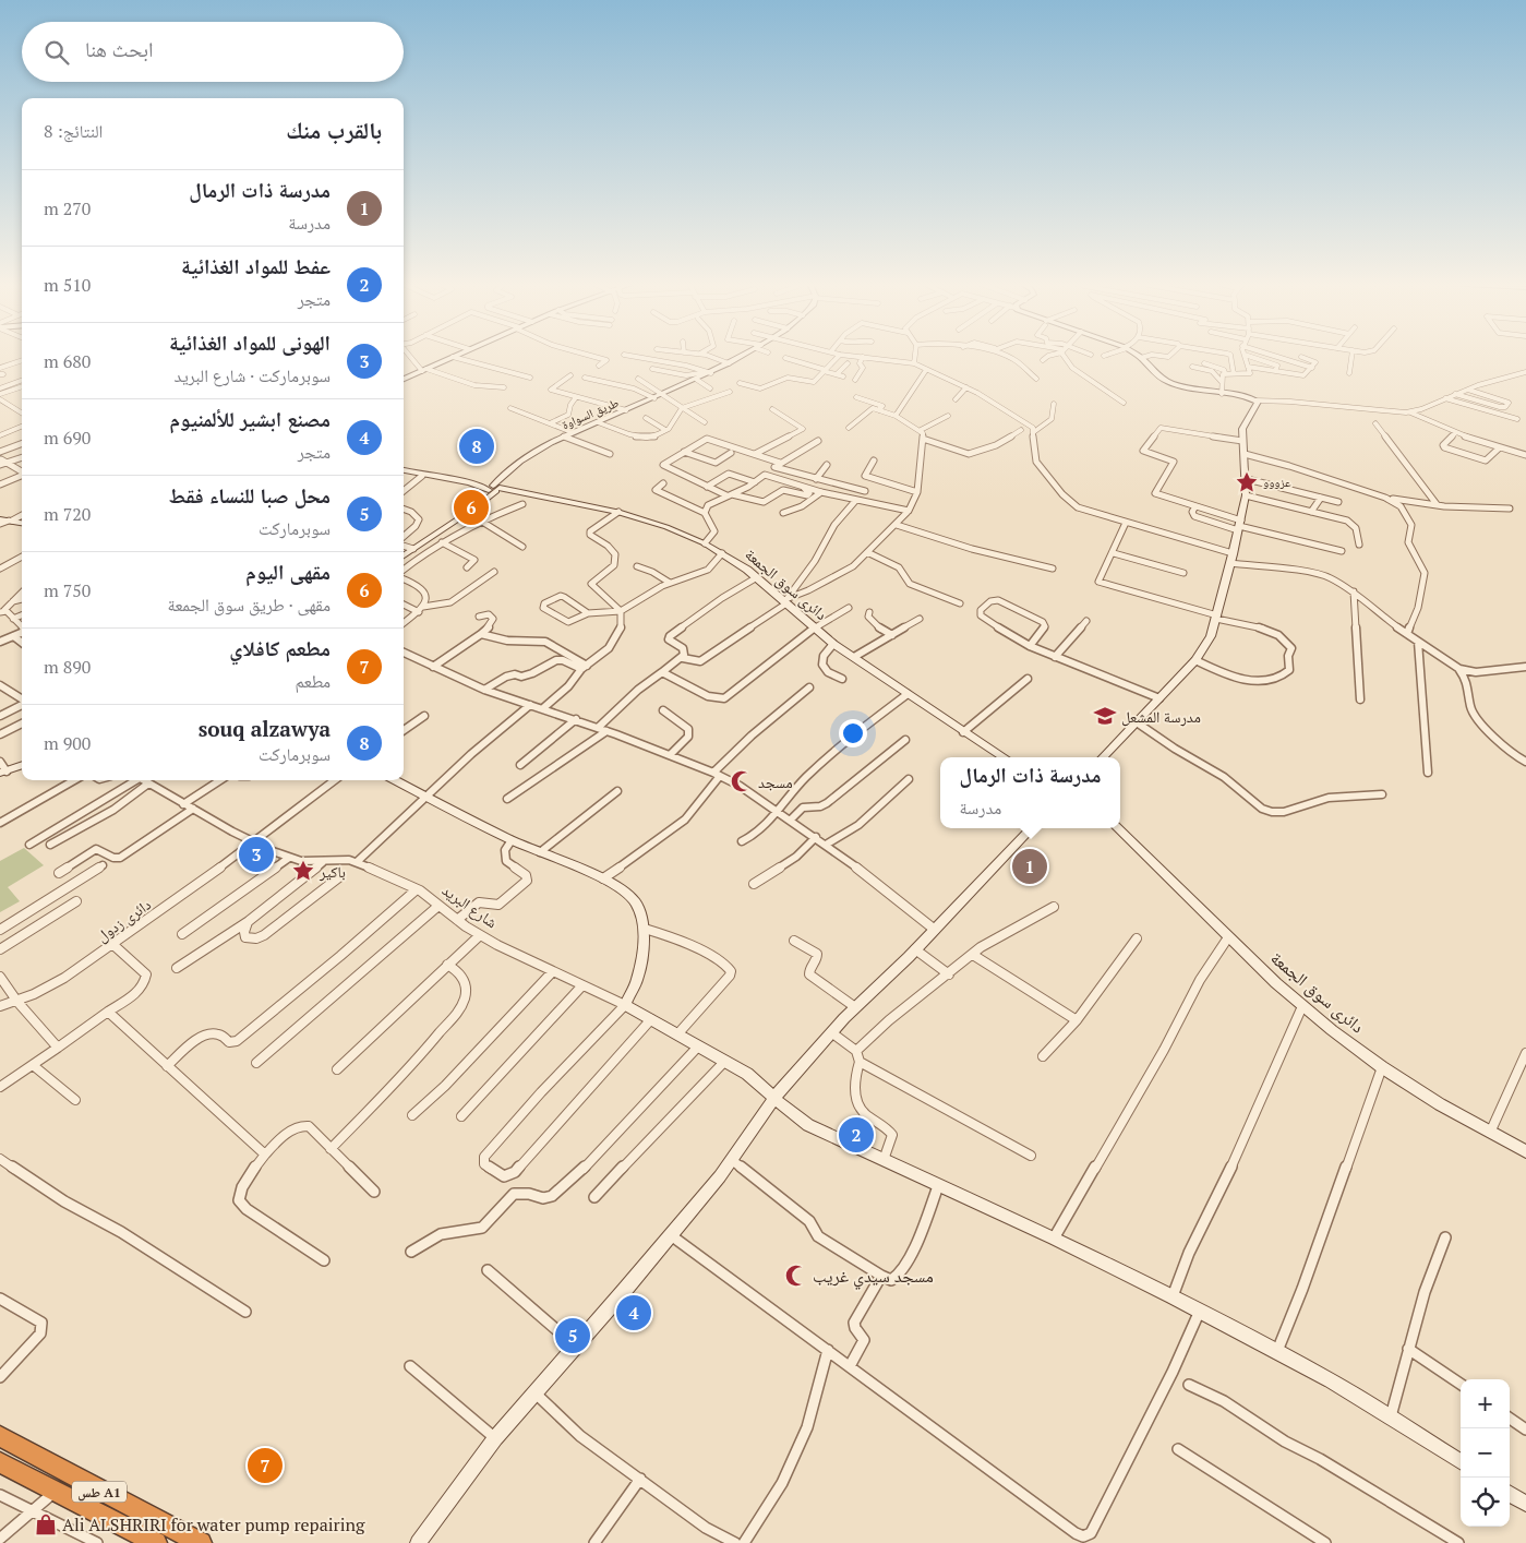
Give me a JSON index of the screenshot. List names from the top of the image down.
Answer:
{
  "streets": {
    "highway": ["طس A1"],
    "street": [
      "طريق السواوة",
      "دائرى سوق الجمعة",
      "شارع البريد",
      "دائرى زدول"
    ]
  },
  "crossings": [
    ["شارع البريد", "دائرى زدول"]
  ],
  "places": {
    "place": ["عزووو", "باكير"],
    "school or university": ["مدرسة المشعل"],
    "mosque": ["مسجد", "مسجد سيدي غريب"],
    "shop": ["Ali ALSHRIRI for water pump repairing"]
  },
  "page": {
    "search": "ابحث هنا",
    "heading": ["بالقرب منك", "النتائج: 8"],
    "list": [
      {
        "mark": "1",
        "name": "مدرسة ذات الرمال",
        "note": "مدرسة",
        "value": "270 m"
      },
      {
        "mark": "2",
        "name": "عفط للمواد الغذائية",
        "note": "متجر",
        "value": "510 m"
      },
      {
        "mark": "3",
        "name": "الهونى للمواد الغذائية",
        "note": "سوبرماركت · شارع البريد",
        "value": "680 m"
      },
      {
        "mark": "4",
        "name": "مصنع ابشير للألمنيوم",
        "note": "متجر",
        "value": "690 m"
      },
      {
        "mark": "5",
        "name": "محل صبا للنساء فقط",
        "note": "سوبرماركت",
        "value": "720 m"
      },
      {
        "mark": "6",
        "name": "مقهى اليوم",
        "note": "مقهى · طريق سوق الجمعة",
        "value": "750 m"
      },
      {
        "mark": "7",
        "name": "مطعم كافلاي",
        "note": "مطعم",
        "value": "890 m"
      },
      {
        "mark": "8",
        "name": "souq alzawya",
        "note": "سوبرماركت",
        "value": "900 m"
      }
    ],
    "pins": [
      "8",
      "6",
      "3",
      "1",
      "2",
      "4",
      "5",
      "7"
    ],
    "popup": ["مدرسة ذات الرمال", "مدرسة"],
    "map_buttons": ["+", "−"]
  }
}
